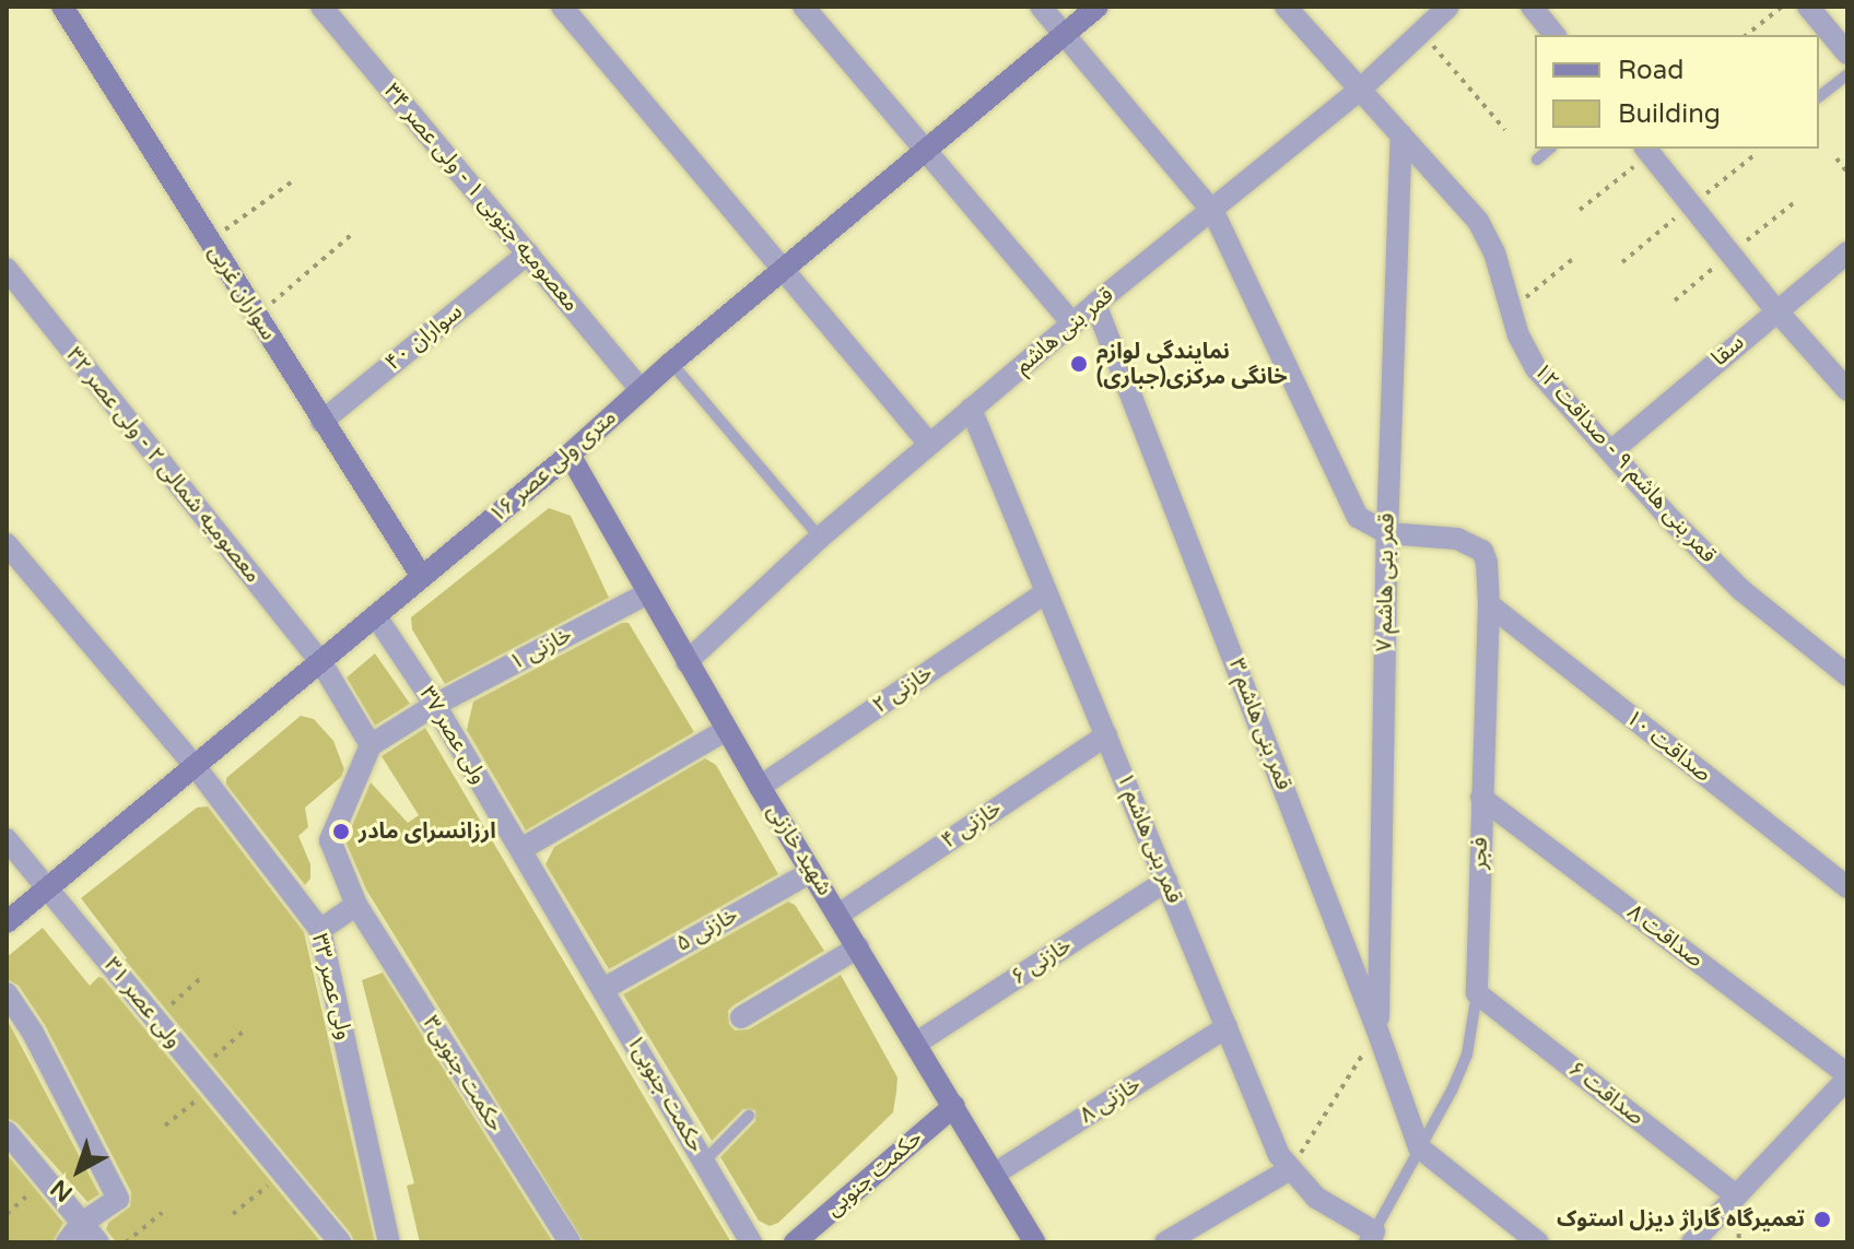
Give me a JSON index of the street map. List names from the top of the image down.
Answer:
{
  "streets": {
    "street": [
      "معصومیه جنوبی ۱ - ولی عصر ۳۴",
      "سواران غربی",
      "قمر بنی هاشم",
      "سواران ۴۰",
      "سقا",
      "قمر بنی هاشم ۹ - صداقت ۱۲",
      "معصومیه شمالی ۲ - ولی عصر ۳۲",
      "۱۶ متری ولی عصر",
      "قمر بنی هاشم ۷",
      "خازنی ۱",
      "خازنی ۲",
      "قمر بنی هاشم ۳",
      "ولی عصر ۳۷",
      "صداقت ۱۰",
      "خازنی ۴",
      "قمر بنی هاشم ۱",
      "شهید خازنی",
      "فجر",
      "خازنی ۵",
      "صداقت ۸",
      "خازنی ۶",
      "ولی عصر ۳۳",
      "ولی عصر ۳۱",
      "حکمت جنوبی۳",
      "حکمت جنوبی۱",
      "صداقت ۶",
      "خازنی ۸",
      "حکمت جنوبی"
    ]
  },
  "crossings": [
    ["معصومیه جنوبی ۱ - ولی عصر ۳۴", "سواران ۴۰"],
    ["معصومیه جنوبی ۱ - ولی عصر ۳۴", "۱۶ متری ولی عصر"],
    ["سواران غربی", "سواران ۴۰"],
    ["سواران غربی", "۱۶ متری ولی عصر"],
    ["قمر بنی هاشم", "قمر بنی هاشم ۹ - صداقت ۱۲"],
    ["قمر بنی هاشم", "قمر بنی هاشم ۳"],
    ["قمر بنی هاشم", "قمر بنی هاشم ۱"],
    ["قمر بنی هاشم", "شهید خازنی"],
    ["سقا", "قمر بنی هاشم ۹ - صداقت ۱۲"],
    ["قمر بنی هاشم ۹ - صداقت ۱۲", "قمر بنی هاشم ۷"],
    ["معصومیه شمالی ۲ - ولی عصر ۳۲", "۱۶ متری ولی عصر"],
    ["معصومیه شمالی ۲ - ولی عصر ۳۲", "خازنی ۱"],
    ["معصومیه شمالی ۲ - ولی عصر ۳۲", "حکمت جنوبی۳"],
    ["۱۶ متری ولی عصر", "ولی عصر ۳۷"],
    ["۱۶ متری ولی عصر", "شهید خازنی"],
    ["۱۶ متری ولی عصر", "ولی عصر ۳۳"],
    ["۱۶ متری ولی عصر", "ولی عصر ۳۱"],
    ["قمر بنی هاشم ۷", "قمر بنی هاشم ۳"],
    ["قمر بنی هاشم ۷", "فجر"],
    ["خازنی ۱", "ولی عصر ۳۷"],
    ["خازنی ۱", "شهید خازنی"],
    ["خازنی ۱", "حکمت جنوبی۳"],
    ["خازنی ۲", "قمر بنی هاشم ۱"],
    ["خازنی ۲", "شهید خازنی"],
    ["قمر بنی هاشم ۳", "فجر"],
    ["ولی عصر ۳۷", "حکمت جنوبی۱"],
    ["صداقت ۱۰", "فجر"],
    ["خازنی ۴", "قمر بنی هاشم ۱"],
    ["خازنی ۴", "شهید خازنی"],
    ["قمر بنی هاشم ۱", "فجر"],
    ["قمر بنی هاشم ۱", "خازنی ۶"],
    ["قمر بنی هاشم ۱", "خازنی ۸"],
    ["شهید خازنی", "خازنی ۵"],
    ["شهید خازنی", "خازنی ۶"],
    ["شهید خازنی", "خازنی ۸"],
    ["شهید خازنی", "حکمت جنوبی"],
    ["فجر", "صداقت ۸"],
    ["فجر", "صداقت ۶"],
    ["خازنی ۵", "حکمت جنوبی۱"]
  ],
  "places": ["نمایندگی لوازم خانگی مرکزی(جباری)", "ارزانسرای مادر", "تعمیرگاه گاراژ دیزل استوک"],
  "legend": ["Road", "Building"],
  "north": "bottom left"
}
